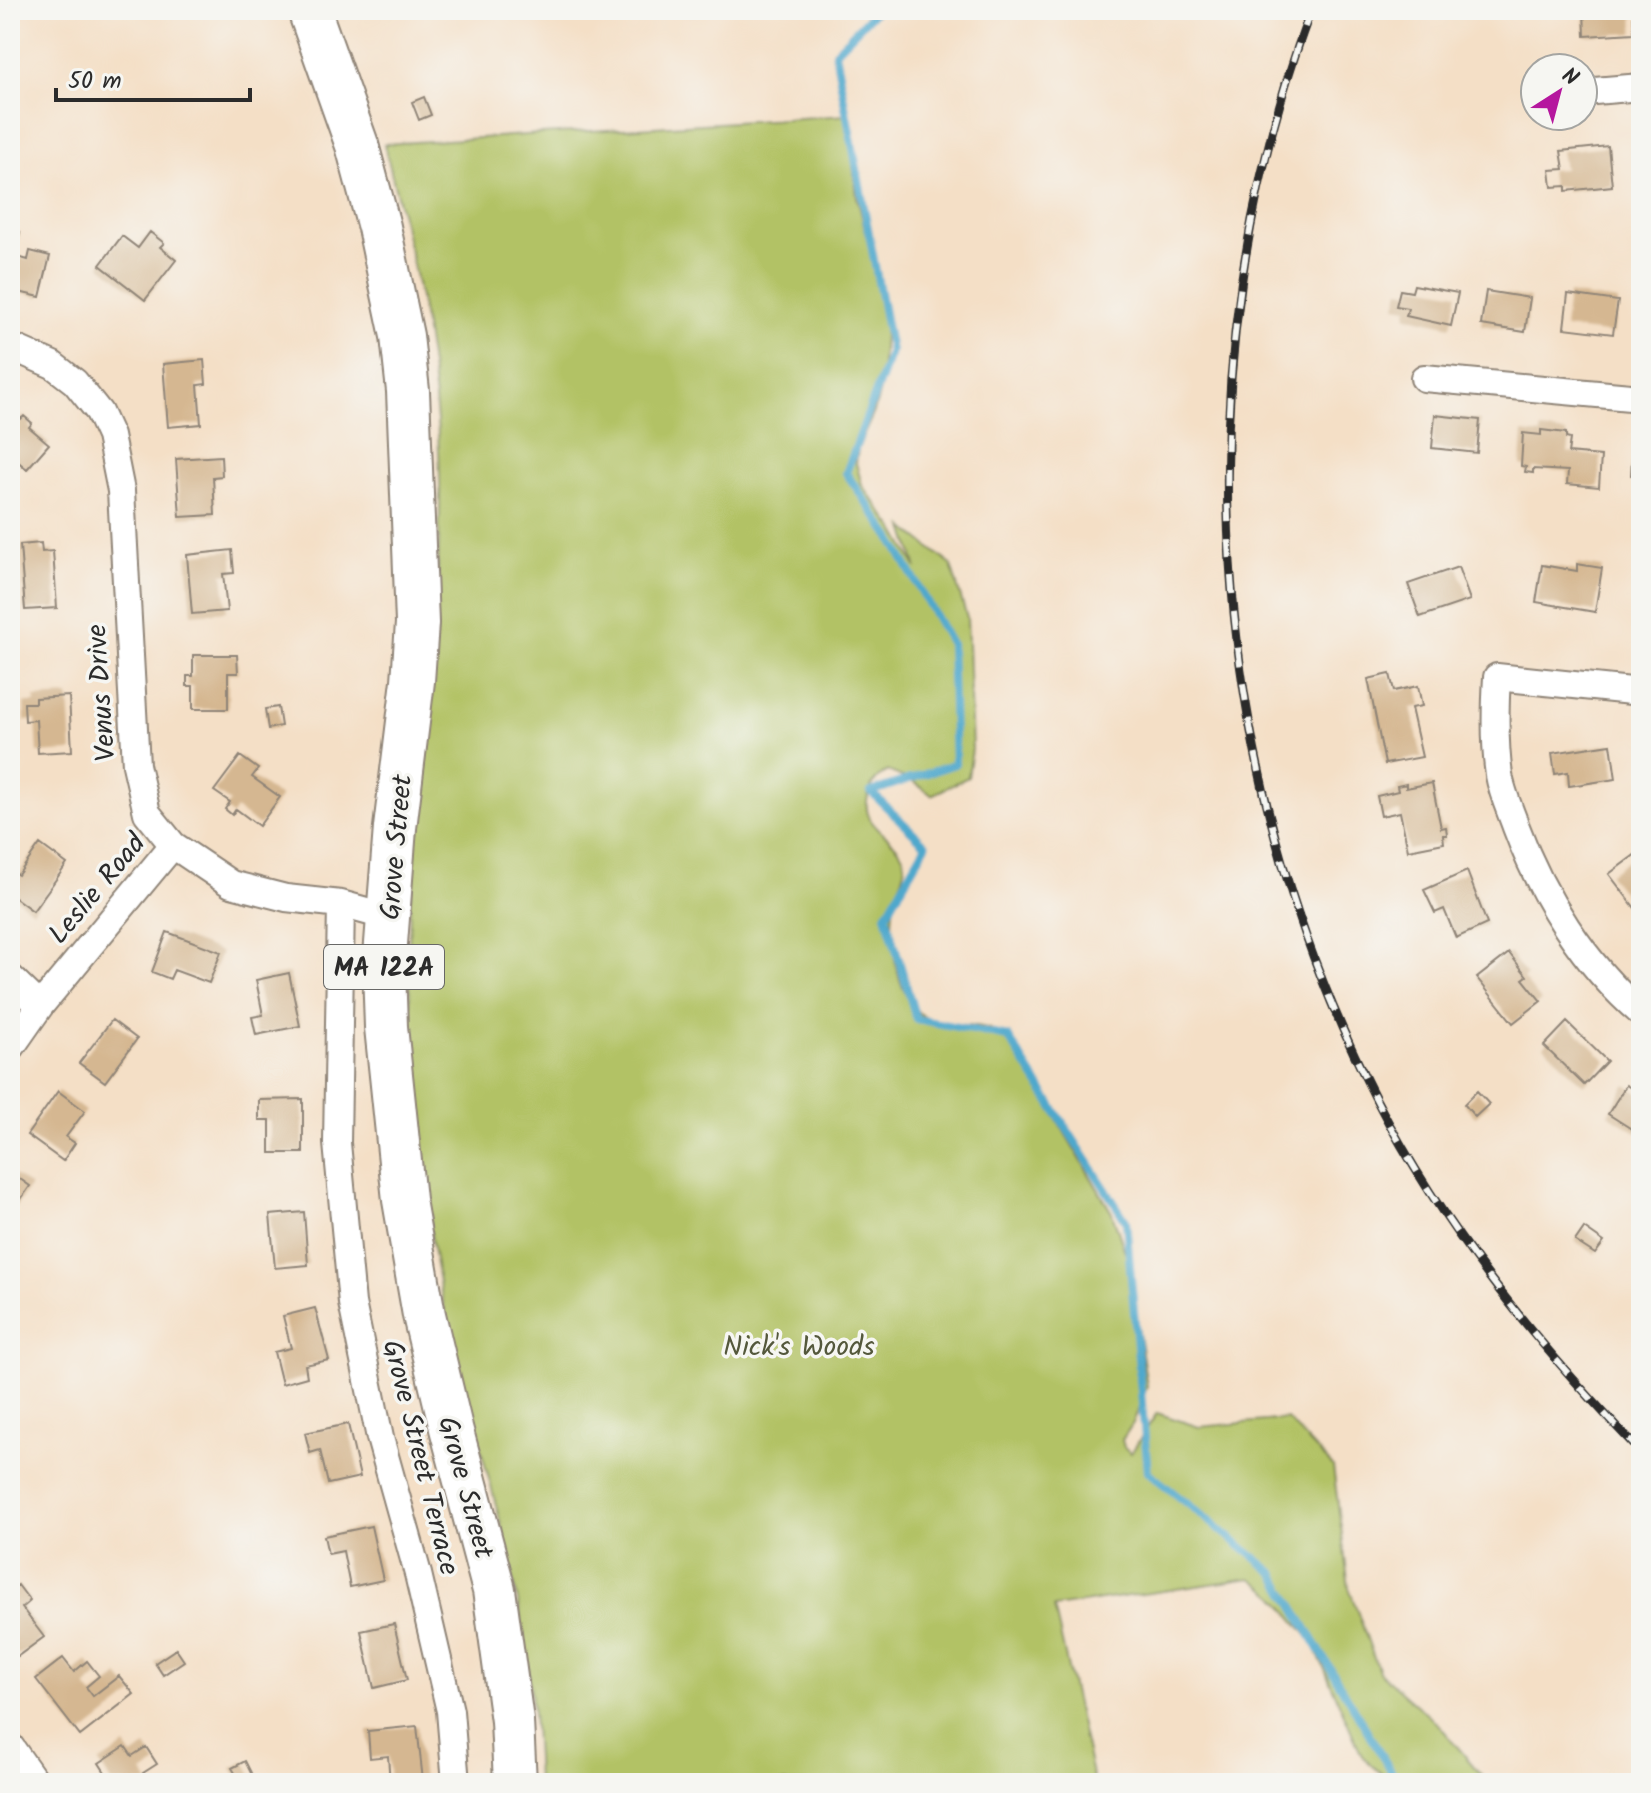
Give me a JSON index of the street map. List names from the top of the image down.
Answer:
{
  "streets": {
    "main road": ["Grove Street", "MA 122A"],
    "street": ["Venus Drive", "Leslie Road", "Grove Street Terrace"]
  },
  "crossings": [
    ["Venus Drive", "Grove Street"],
    ["Venus Drive", "Leslie Road"],
    ["Venus Drive", "Grove Street Terrace"]
  ],
  "parks": ["Nick's Woods"],
  "scale_bar": "50 m",
  "north": "top right"
}
